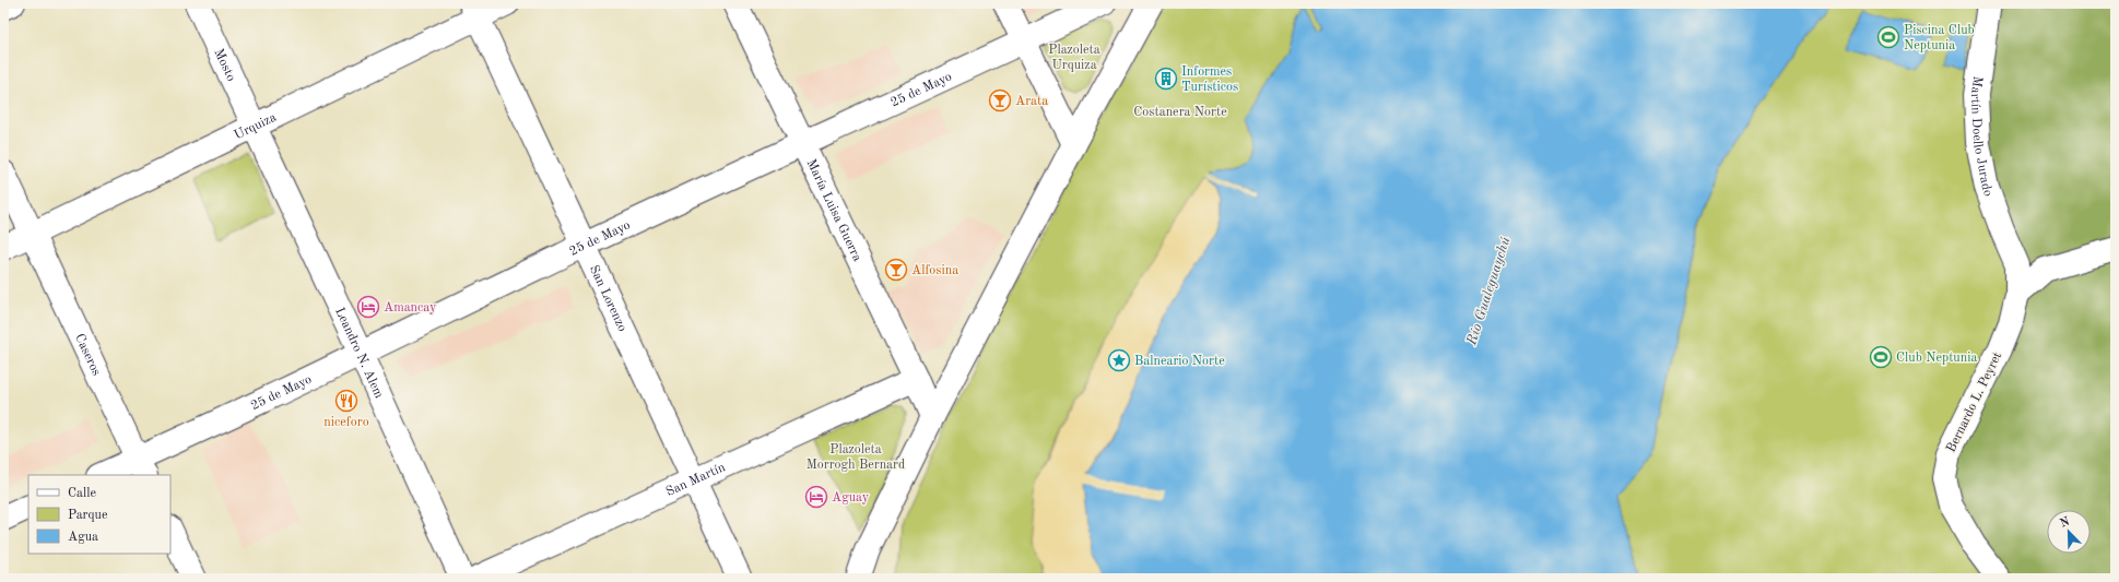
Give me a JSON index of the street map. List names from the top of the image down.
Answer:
{
  "streets": {
    "street": [
      "Mosto",
      "25 de Mayo",
      "Urquiza",
      "Martín Doello Jurado",
      "María Luisa Guerra",
      "San Lorenzo",
      "Leandro N. Alem",
      "Caseros",
      "Bernardo L. Peyret",
      "San Martín"
    ]
  },
  "crossings": [
    ["Mosto", "Urquiza"],
    ["Mosto", "Leandro N. Alem"],
    ["25 de Mayo", "María Luisa Guerra"],
    ["25 de Mayo", "San Lorenzo"],
    ["25 de Mayo", "Leandro N. Alem"],
    ["25 de Mayo", "Caseros"],
    ["Urquiza", "San Lorenzo"],
    ["Urquiza", "Leandro N. Alem"],
    ["Urquiza", "Caseros"],
    ["Martín Doello Jurado", "Bernardo L. Peyret"],
    ["María Luisa Guerra", "San Martín"],
    ["San Lorenzo", "San Martín"]
  ],
  "water": ["Río Gualeguaychú"],
  "parks": ["Plazoleta Urquiza", "Costanera Norte", "Plazoleta Morrogh Bernard"],
  "places": {
    "sports": ["Piscina Club Neptunia", "Club Neptunia"],
    "building": ["Informes Turísticos"],
    "bar": ["Arata", "Alfosina"],
    "hotel": ["Amancay", "Aguay"],
    "place": ["Balneario Norte"],
    "restaurant": ["niceforo"]
  },
  "legend": ["Calle", "Parque", "Agua"],
  "north": "top left"
}
